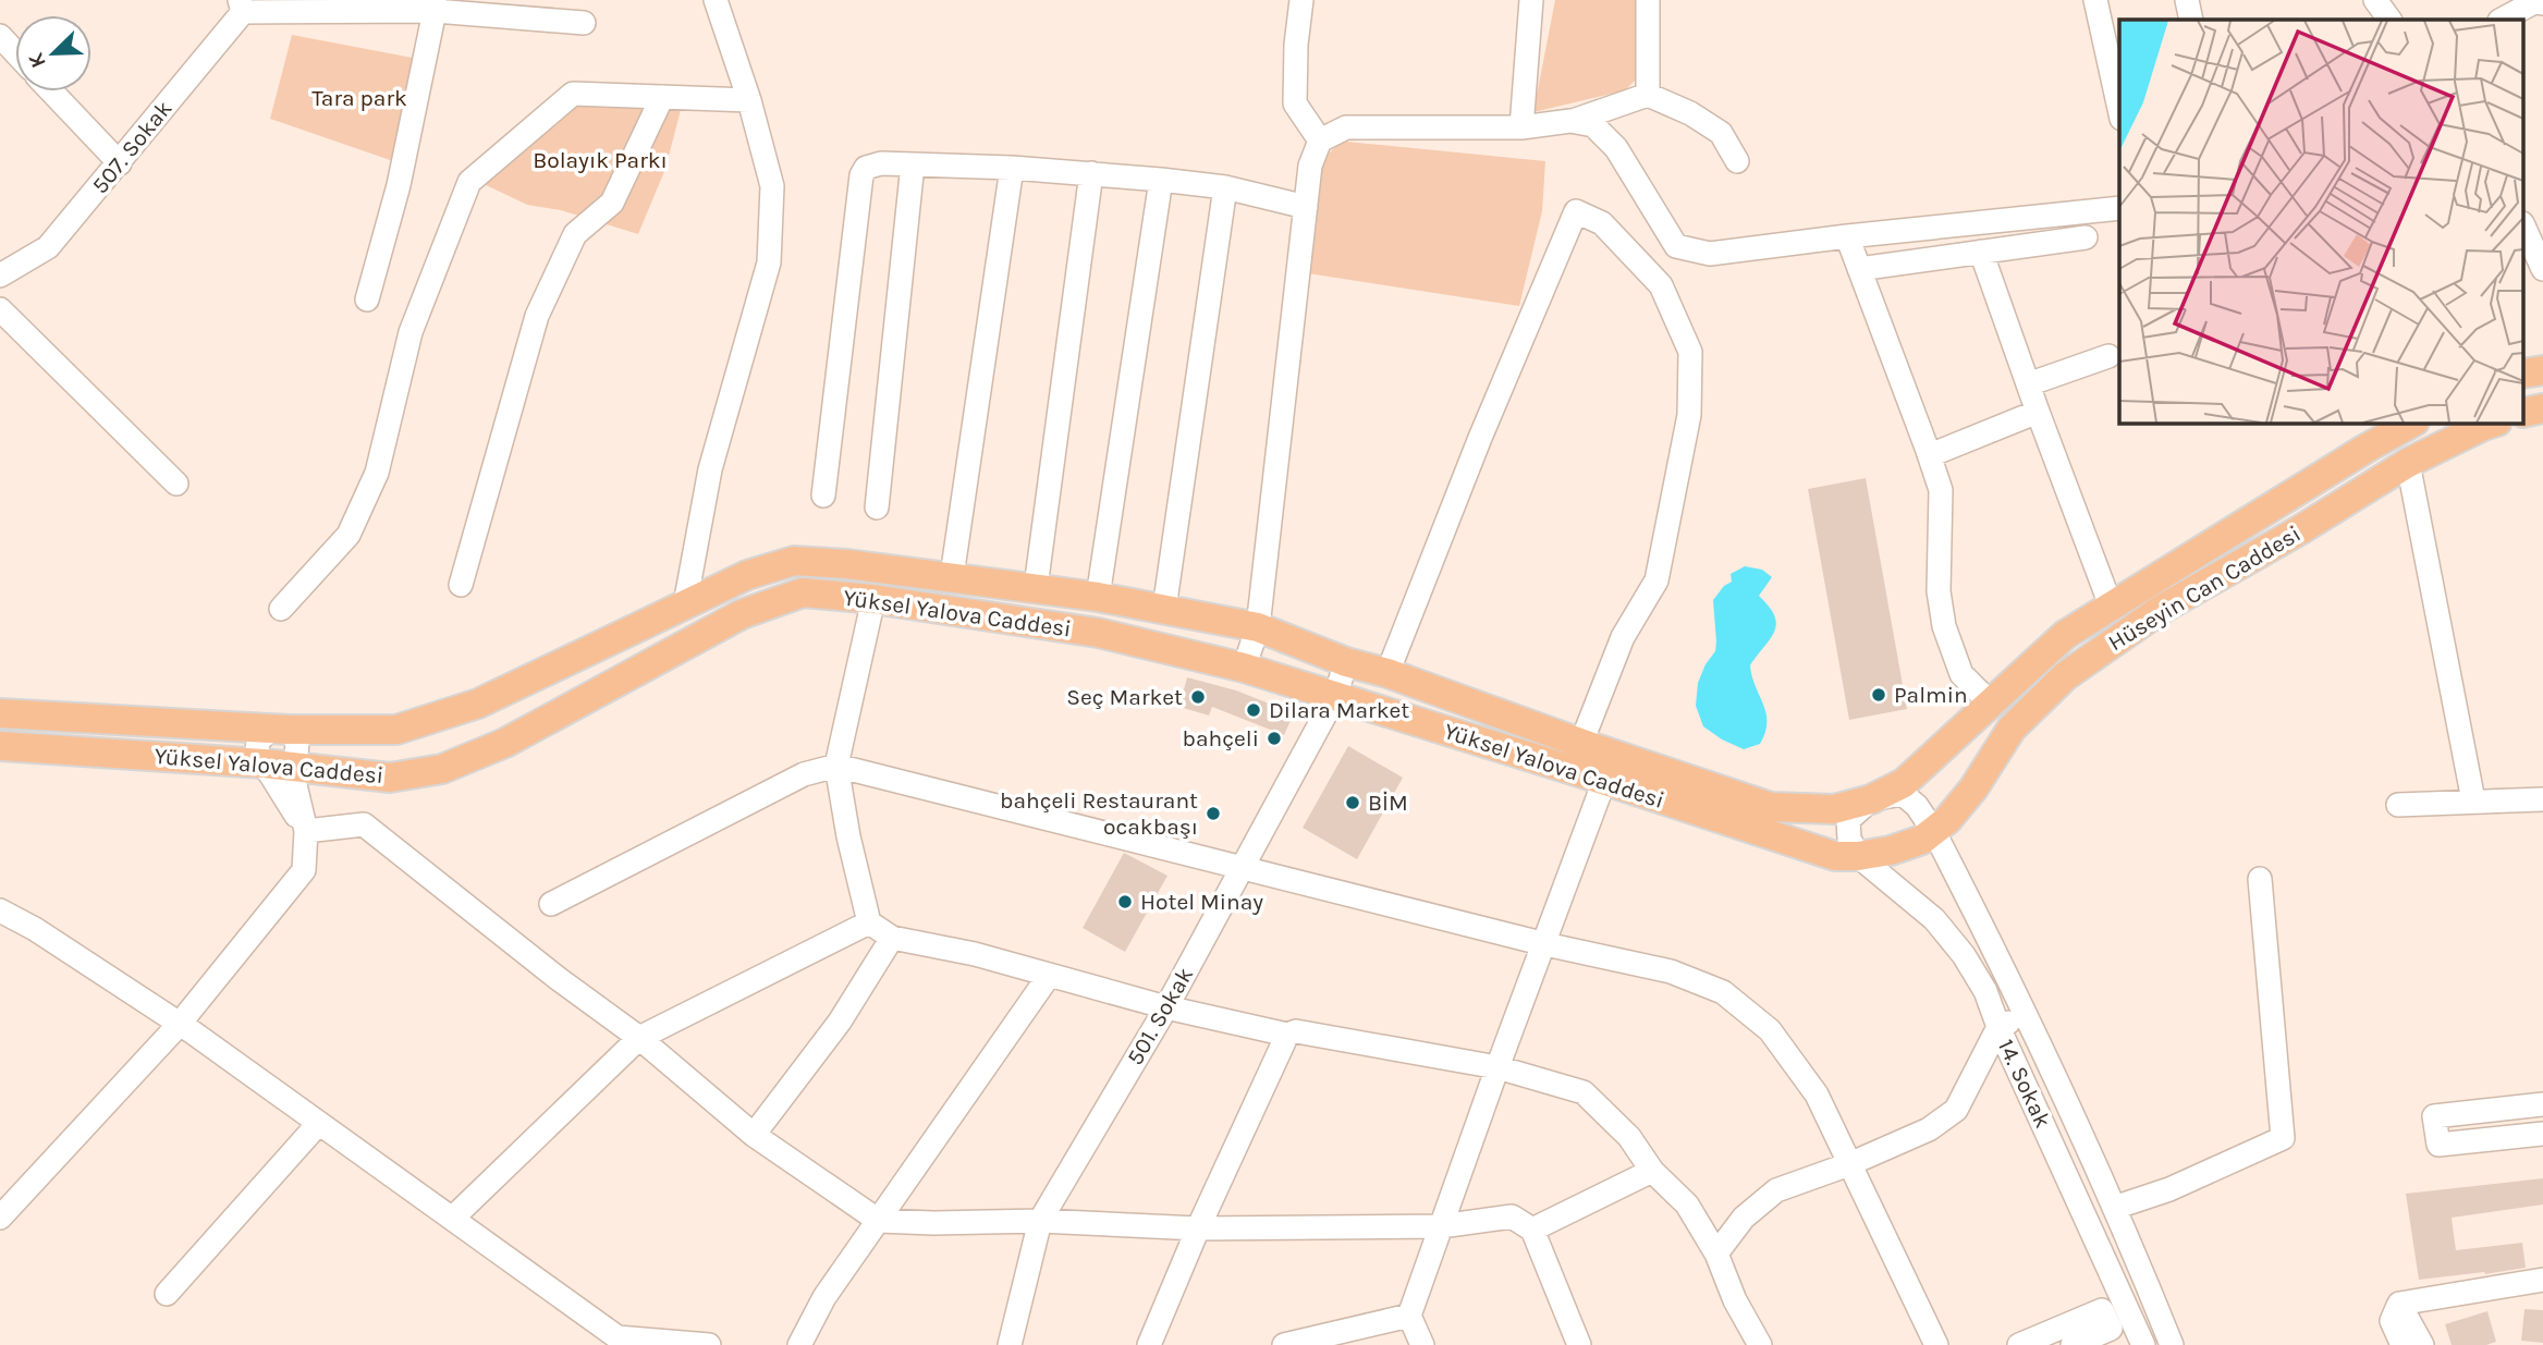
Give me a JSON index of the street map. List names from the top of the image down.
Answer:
{
  "streets": {
    "main road": ["Hüseyin Can Caddesi", "Yüksel Yalova Caddesi"],
    "street": ["507. Sokak", "501. Sokak", "14. Sokak"]
  },
  "crossings": [
    ["Hüseyin Can Caddesi", "Yüksel Yalova Caddesi"],
    ["Hüseyin Can Caddesi", "14. Sokak"],
    ["Yüksel Yalova Caddesi", "501. Sokak"],
    ["Yüksel Yalova Caddesi", "14. Sokak"]
  ],
  "parks": ["Tara park", "Bolayık Parkı"],
  "places": [
    "Palmin",
    "Seç Market",
    "Dilara Market",
    "bahçeli",
    "BİM",
    "bahçeli Restaurant ocakbaşı",
    "Hotel Minay"
  ],
  "north": "bottom left"
}
